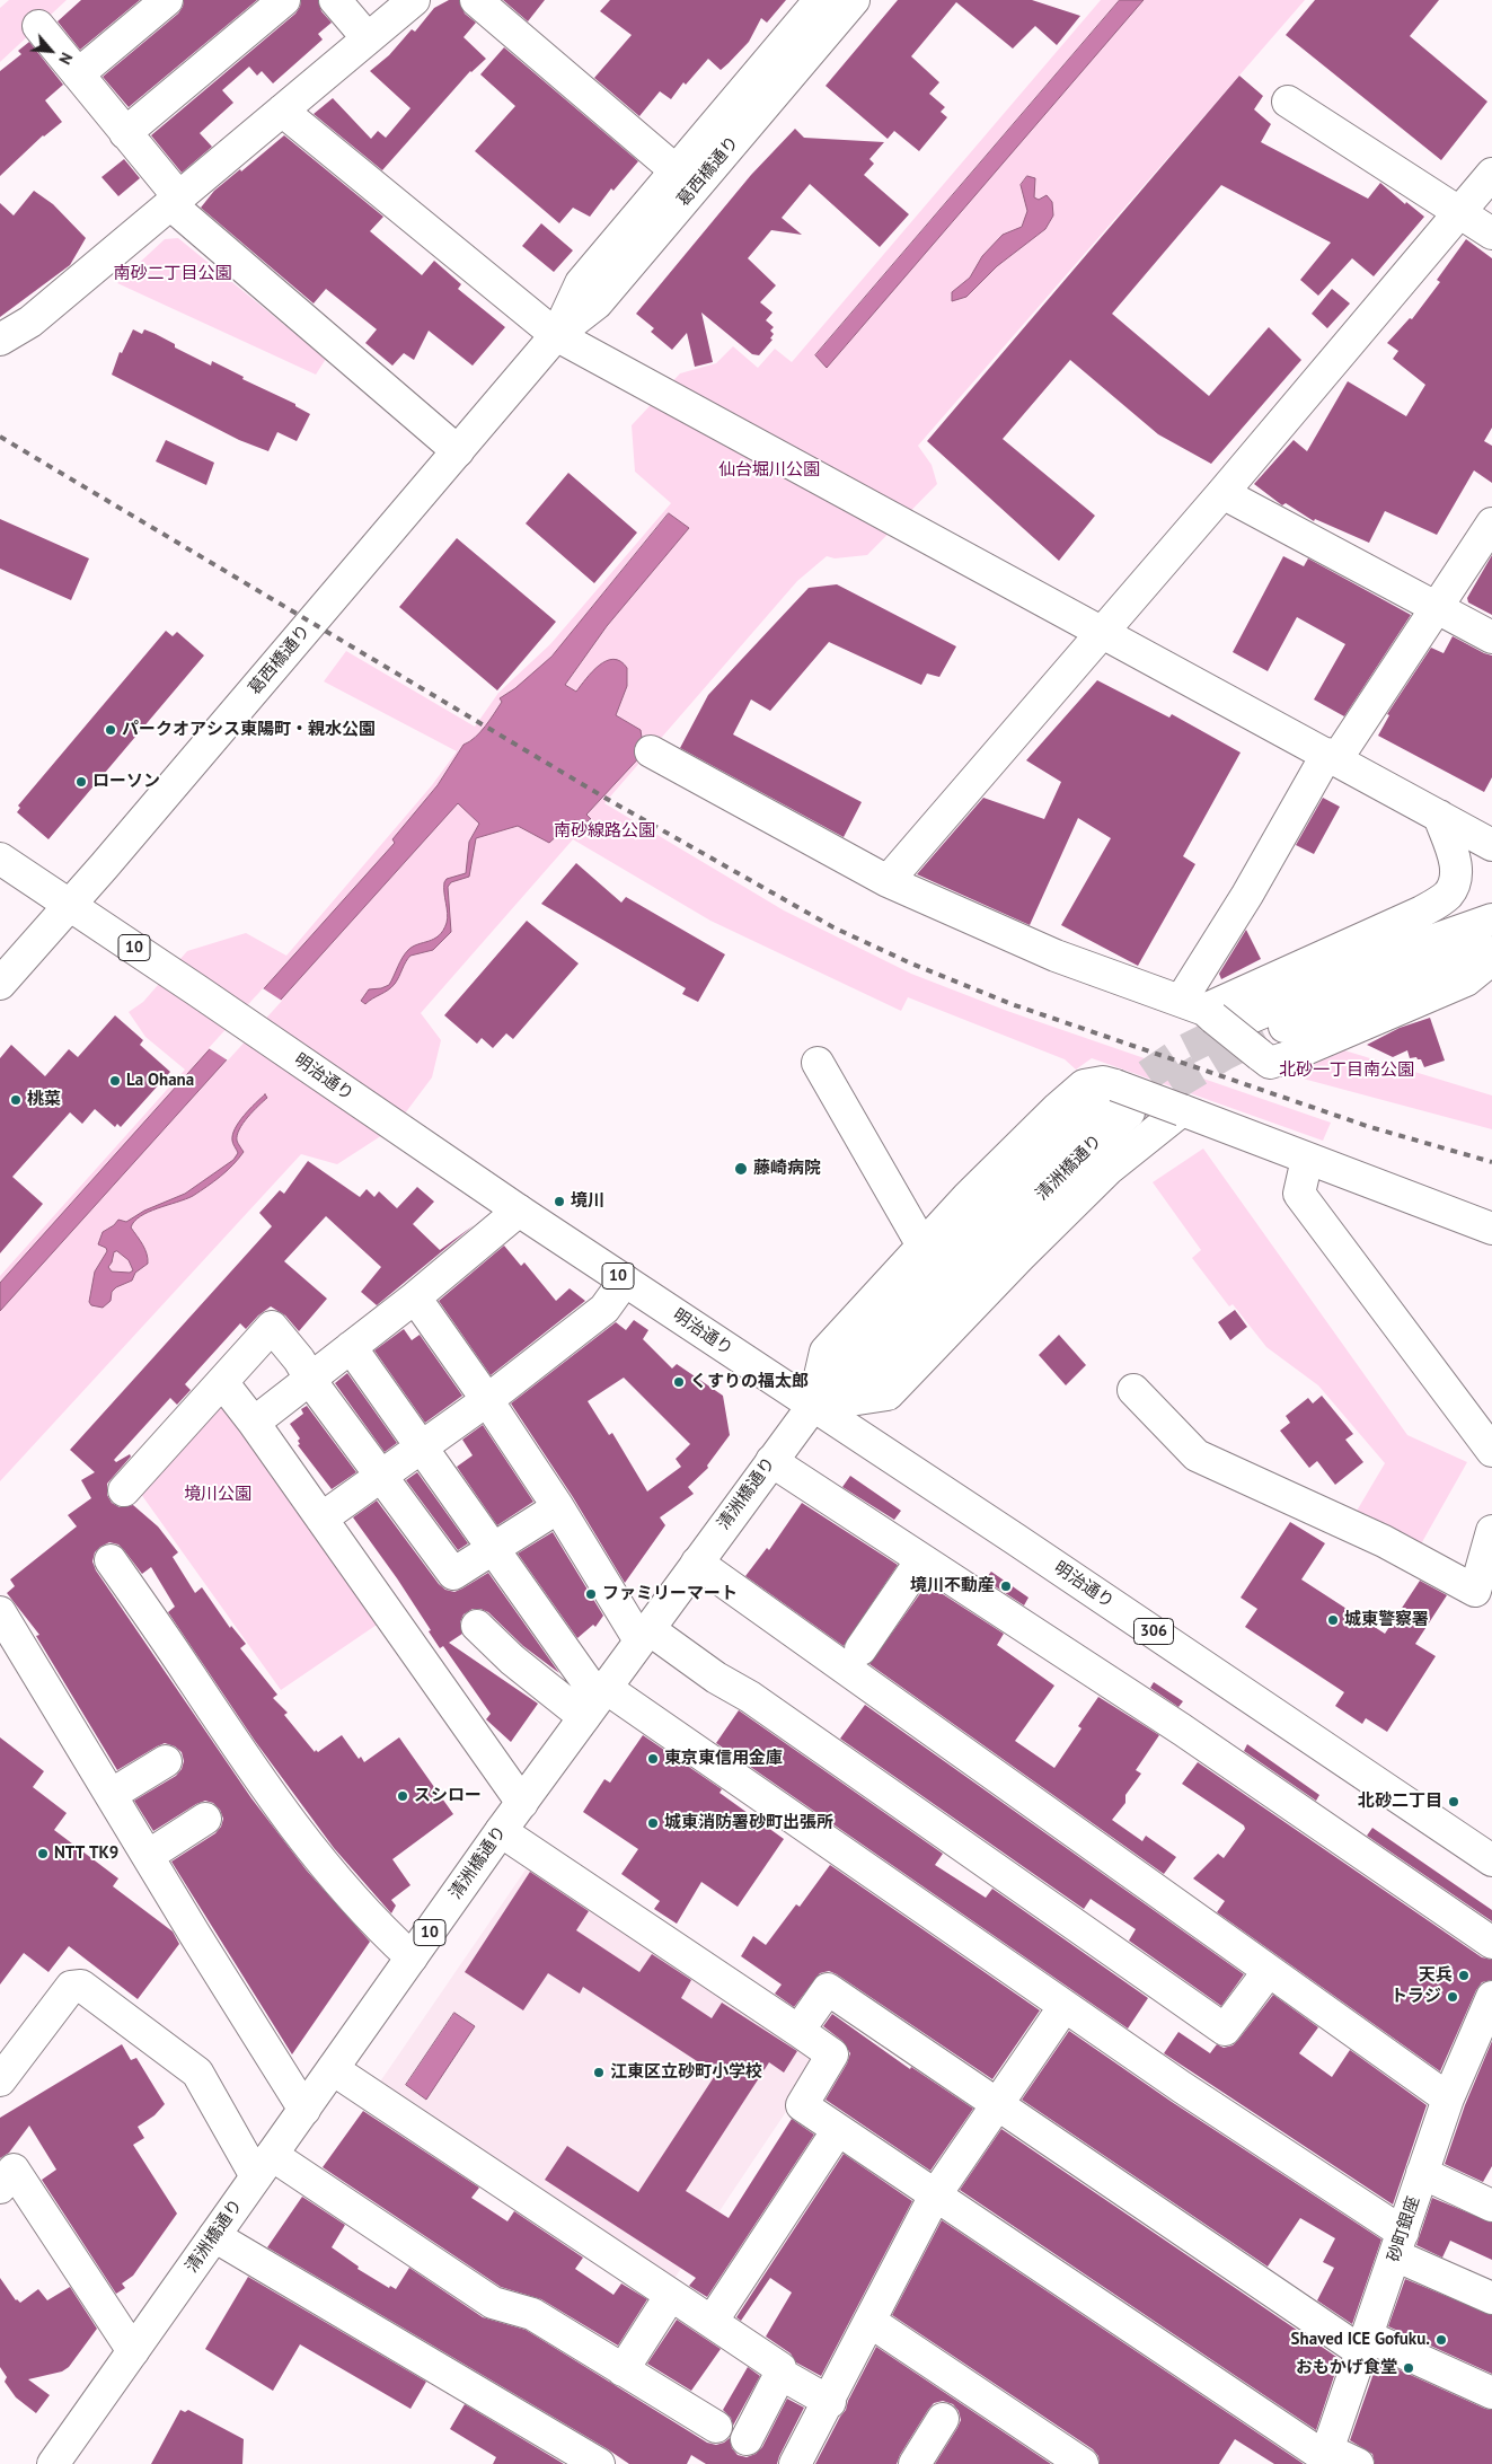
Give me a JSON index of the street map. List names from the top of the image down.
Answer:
{
  "streets": {
    "street": [
      "葛西橋通り",
      "10",
      "明治通り",
      "清洲橋通り",
      "306",
      "砂町銀座"
    ]
  },
  "crossings": [
    ["葛西橋通り", "明治通り"],
    ["明治通り", "清洲橋通り"]
  ],
  "parks": [
    "南砂二丁目公園",
    "仙台堀川公園",
    "南砂線路公園",
    "北砂一丁目南公園",
    "境川公園"
  ],
  "places": [
    "パークオアシス東陽町・親水公園",
    "ローソン",
    "La Ohana",
    "桃菜",
    "藤崎病院",
    "境川",
    "くすりの福太郎",
    "境川不動産",
    "ファミリーマート",
    "城東警察署",
    "東京東信用金庫",
    "スシロー",
    "北砂二丁目",
    "城東消防署砂町出張所",
    "NTT TK9",
    "天兵",
    "トラジ",
    "江東区立砂町小学校",
    "Shaved ICE Gofuku.",
    "おもかげ食堂"
  ],
  "north": "bottom right"
}
